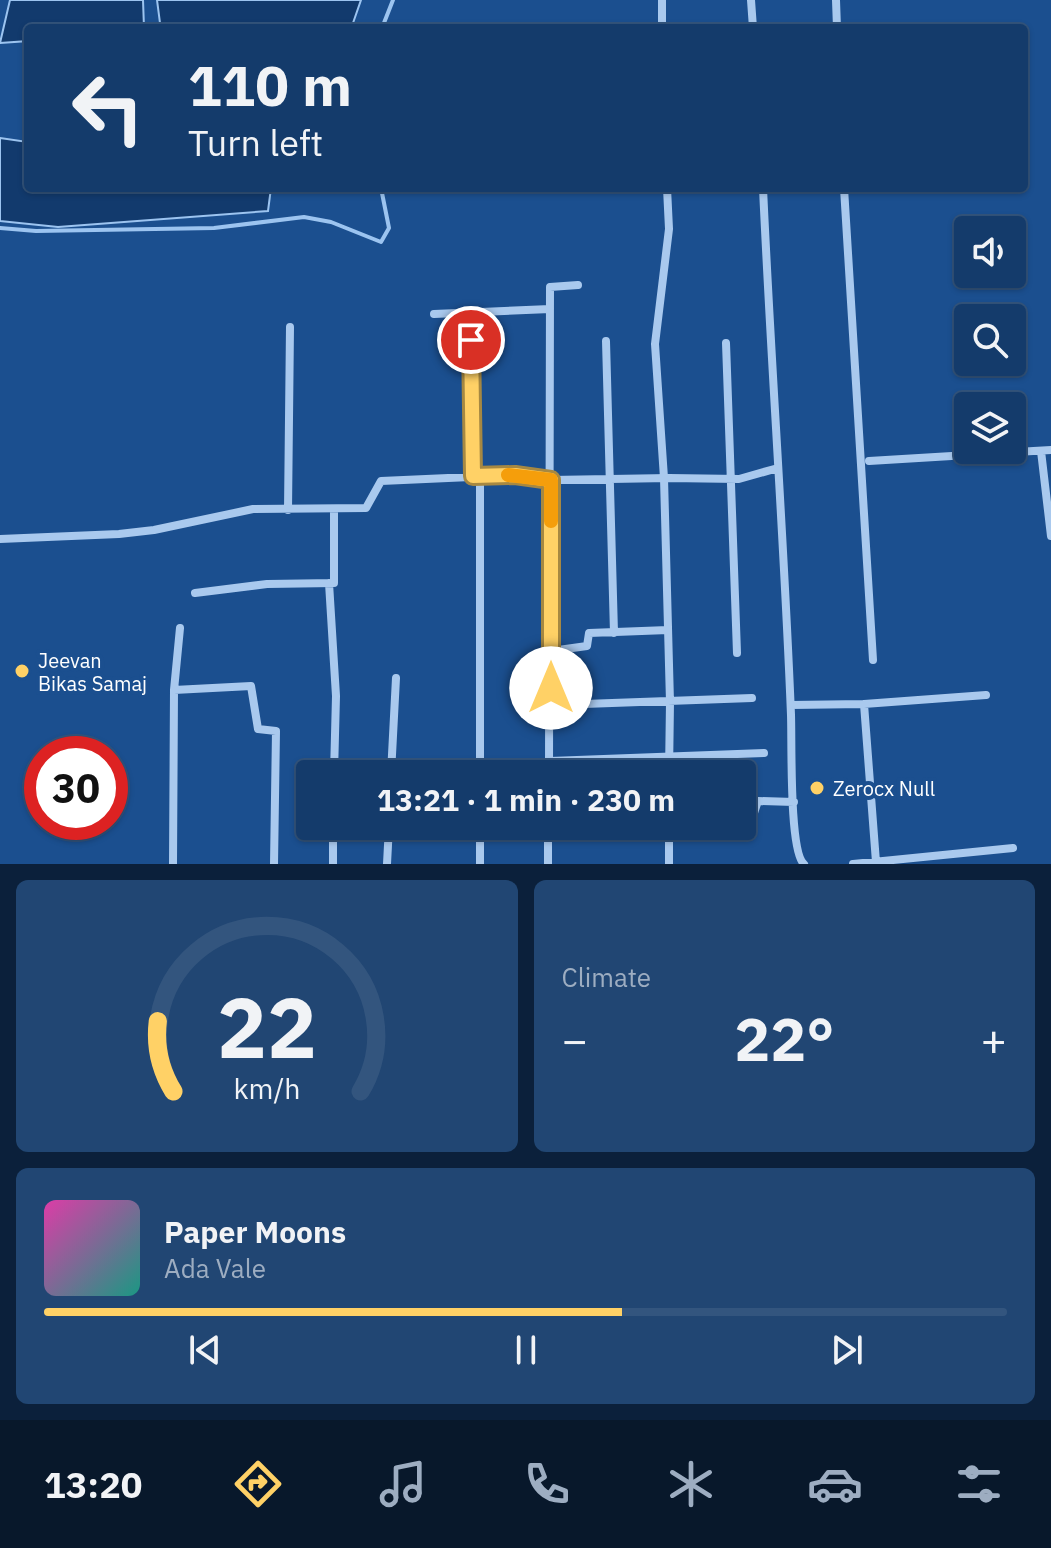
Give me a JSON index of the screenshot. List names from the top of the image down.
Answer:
{
  "places": ["Jeevan Bikas Samaj", "Zerocx Null"],
  "page": {
    "turn": ["110 m", "Turn left"],
    "limit": "30",
    "trip": "13:21 · 1 min · 230 m",
    "tile": "Climate",
    "heat": ["−", "22°", "+"],
    "song": ["Paper Moons", "Ada Vale"],
    "tabs": "13:20",
    "gauge": ["22", "km/h"]
  }
}
